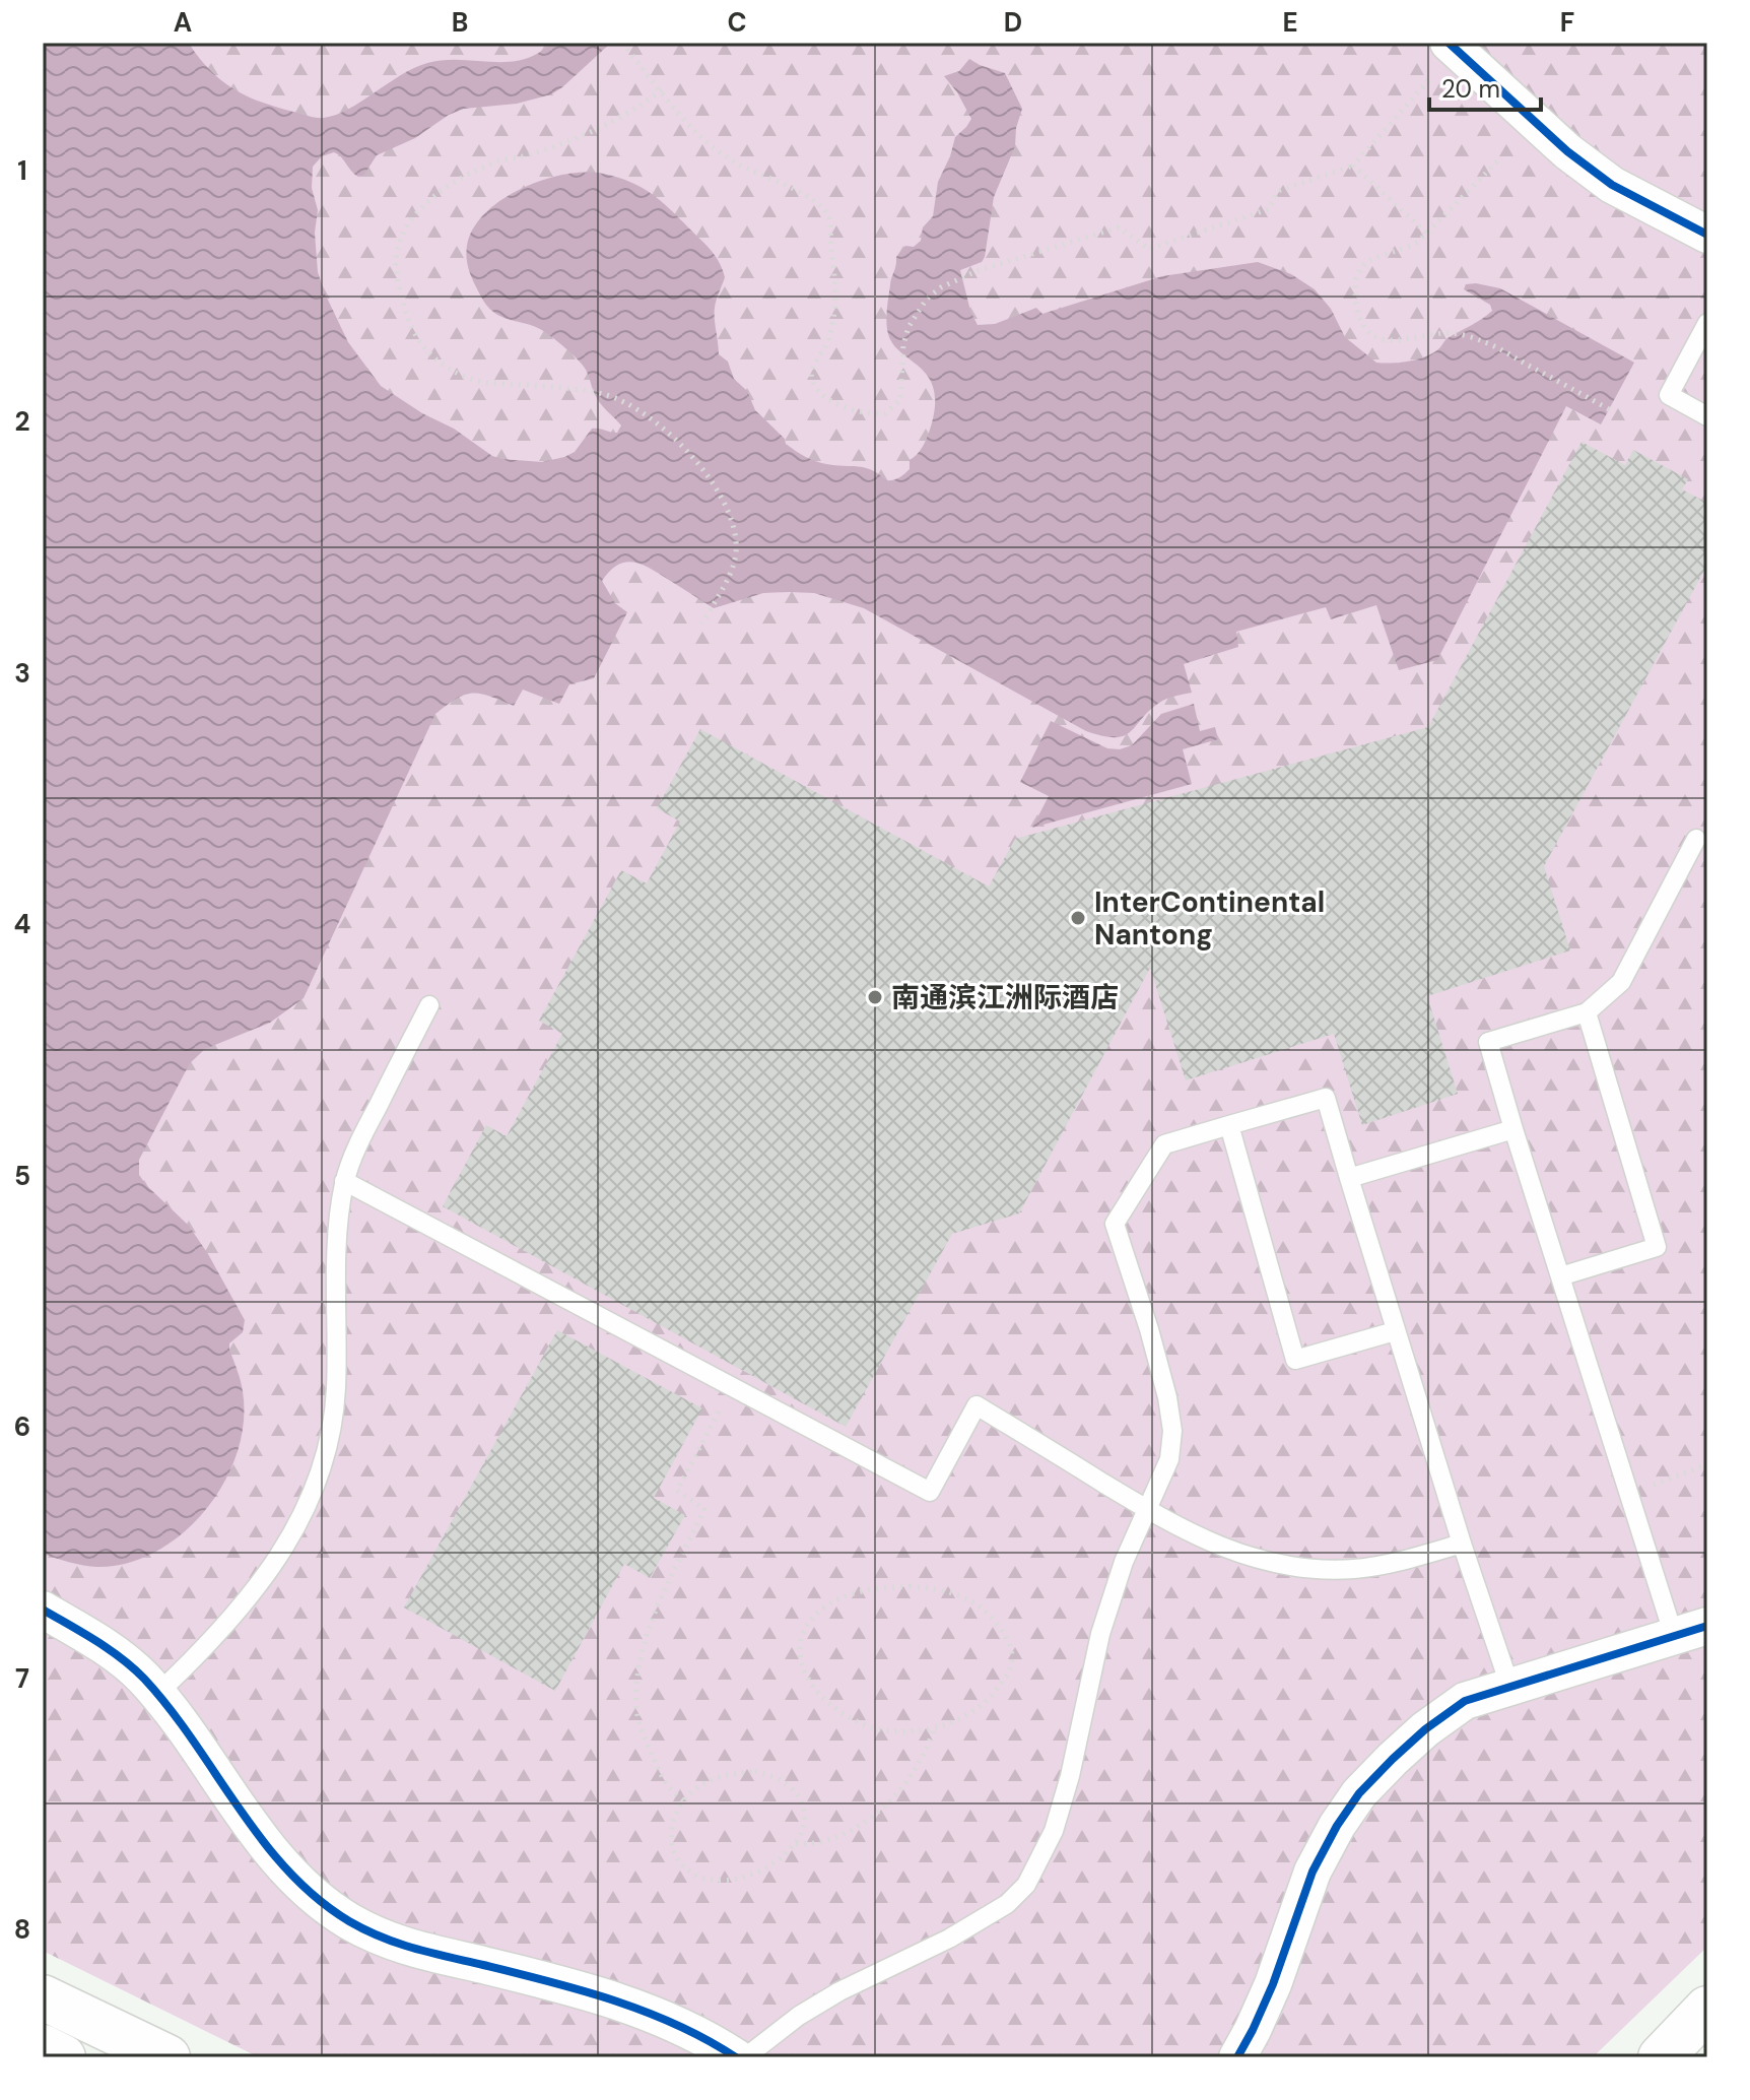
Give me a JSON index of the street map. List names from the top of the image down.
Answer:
{
  "places": ["InterContinental Nantong", "南通滨江洲际酒店"],
  "scale_bar": "20 m",
  "grid": {
    "columns": [
      "A",
      "B",
      "C",
      "D",
      "E",
      "F"
    ],
    "rows": [
      "1",
      "2",
      "3",
      "4",
      "5",
      "6",
      "7",
      "8"
    ]
  }
}
